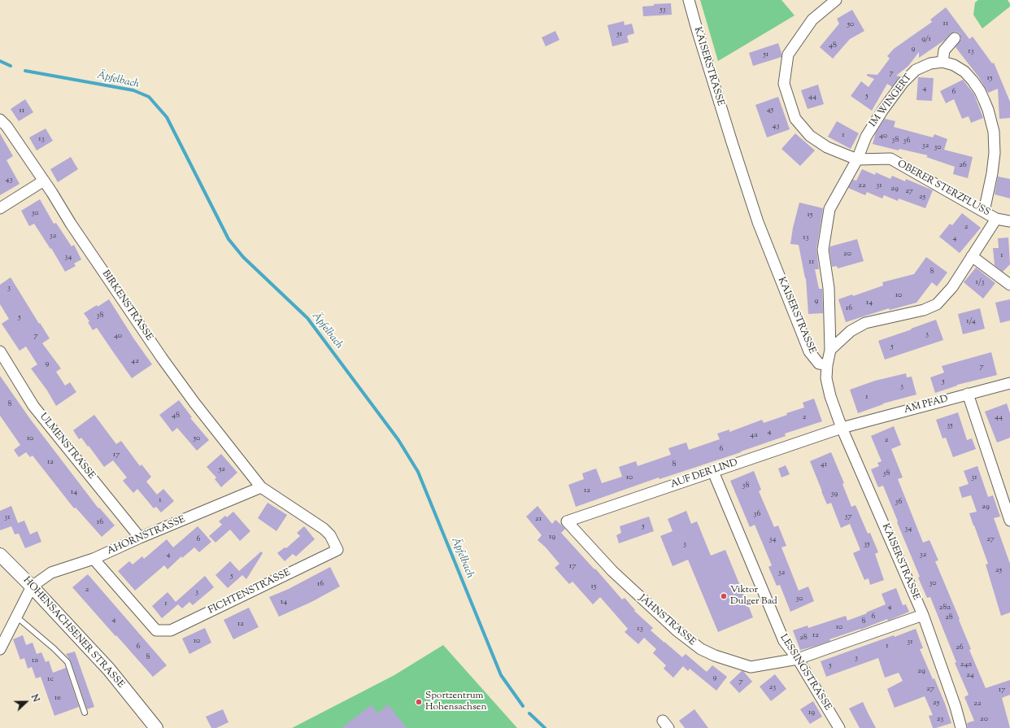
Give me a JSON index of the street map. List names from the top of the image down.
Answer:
{
  "streets": {
    "street": [
      "KAISERSTRASSE",
      "IM WINGERT",
      "OBERER STERZFLUSS",
      "BIRKENSTRASSE",
      "AM PFAD",
      "ULMENSTRASSE",
      "AUF DER LIND",
      "AHORNSTRASSE",
      "FICHTENSTRASSE",
      "JAHNSTRASSE",
      "HOHENSACHSENER STRASSE",
      "LESSINGSTRASSE"
    ]
  },
  "crossings": [
    ["KAISERSTRASSE", "IM WINGERT"],
    ["KAISERSTRASSE", "AM PFAD"],
    ["KAISERSTRASSE", "AUF DER LIND"],
    ["KAISERSTRASSE", "JAHNSTRASSE"],
    ["IM WINGERT", "OBERER STERZFLUSS"],
    ["BIRKENSTRASSE", "AHORNSTRASSE"],
    ["BIRKENSTRASSE", "FICHTENSTRASSE"],
    ["AM PFAD", "AUF DER LIND"],
    ["ULMENSTRASSE", "AHORNSTRASSE"],
    ["AUF DER LIND", "JAHNSTRASSE"],
    ["AUF DER LIND", "LESSINGSTRASSE"],
    ["AHORNSTRASSE", "FICHTENSTRASSE"],
    ["AHORNSTRASSE", "HOHENSACHSENER STRASSE"],
    ["JAHNSTRASSE", "LESSINGSTRASSE"]
  ],
  "water": ["Äpfelbach"],
  "places": ["Viktor Dulger Bad", "Sportzentrum Hohensachsen"],
  "house_numbers": [
    "53",
    "11",
    "50",
    "51",
    "9/1",
    "48",
    "9",
    "13",
    "51",
    "7",
    "15",
    "4",
    "6",
    "5",
    "44",
    "45",
    "11",
    "43",
    "1",
    "40",
    "13",
    "38",
    "36",
    "32",
    "30",
    "26",
    "43",
    "22",
    "31",
    "29",
    "27",
    "25",
    "30",
    "15",
    "2",
    "32",
    "13",
    "4",
    "20",
    "1",
    "34",
    "11",
    "8",
    "1/3",
    "3",
    "10",
    "9",
    "14",
    "16",
    "38",
    "5",
    "1/4",
    "3",
    "7",
    "40",
    "5",
    "42",
    "9",
    "7",
    "5",
    "3",
    "1",
    "8",
    "48",
    "2",
    "44",
    "35",
    "4",
    "4a",
    "10",
    "50",
    "2",
    "6",
    "17",
    "12",
    "8",
    "41",
    "52",
    "38",
    "10",
    "31",
    "38",
    "12",
    "14",
    "39",
    "1",
    "36",
    "29",
    "36",
    "37",
    "31",
    "21",
    "16",
    "5",
    "34",
    "19",
    "6",
    "34",
    "27",
    "3",
    "35",
    "4",
    "32",
    "17",
    "25",
    "32",
    "5",
    "30",
    "16",
    "15",
    "2",
    "3",
    "30",
    "14",
    "1",
    "4",
    "28a",
    "6",
    "28",
    "4",
    "8",
    "12",
    "10",
    "13",
    "12",
    "28",
    "10",
    "31",
    "1",
    "6",
    "26",
    "8",
    "3",
    "1a",
    "24a",
    "5",
    "29",
    "24",
    "9",
    "1c",
    "7",
    "23",
    "27",
    "17",
    "1e",
    "25",
    "22",
    "19",
    "23",
    "20"
  ],
  "north": "right"
}
